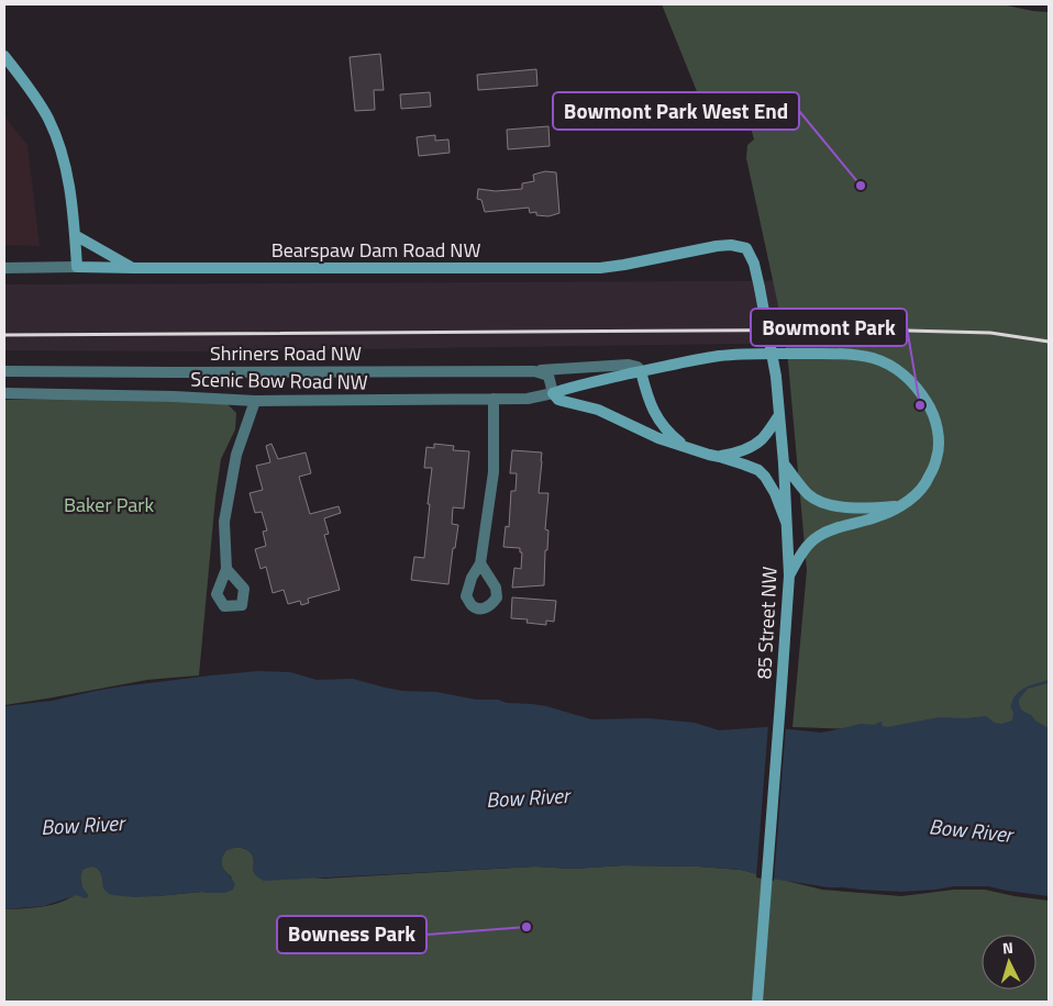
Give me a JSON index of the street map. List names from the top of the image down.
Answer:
{
  "streets": {
    "street": [
      "Bearspaw Dam Road NW",
      "Shriners Road NW",
      "Scenic Bow Road NW",
      "85 Street NW"
    ]
  },
  "crossings": [
    ["Bearspaw Dam Road NW", "85 Street NW"]
  ],
  "water": ["Bow River"],
  "parks": ["Baker Park"],
  "places": ["Bowmont Park West End", "Bowmont Park", "Bowness Park"],
  "north": "top"
}
